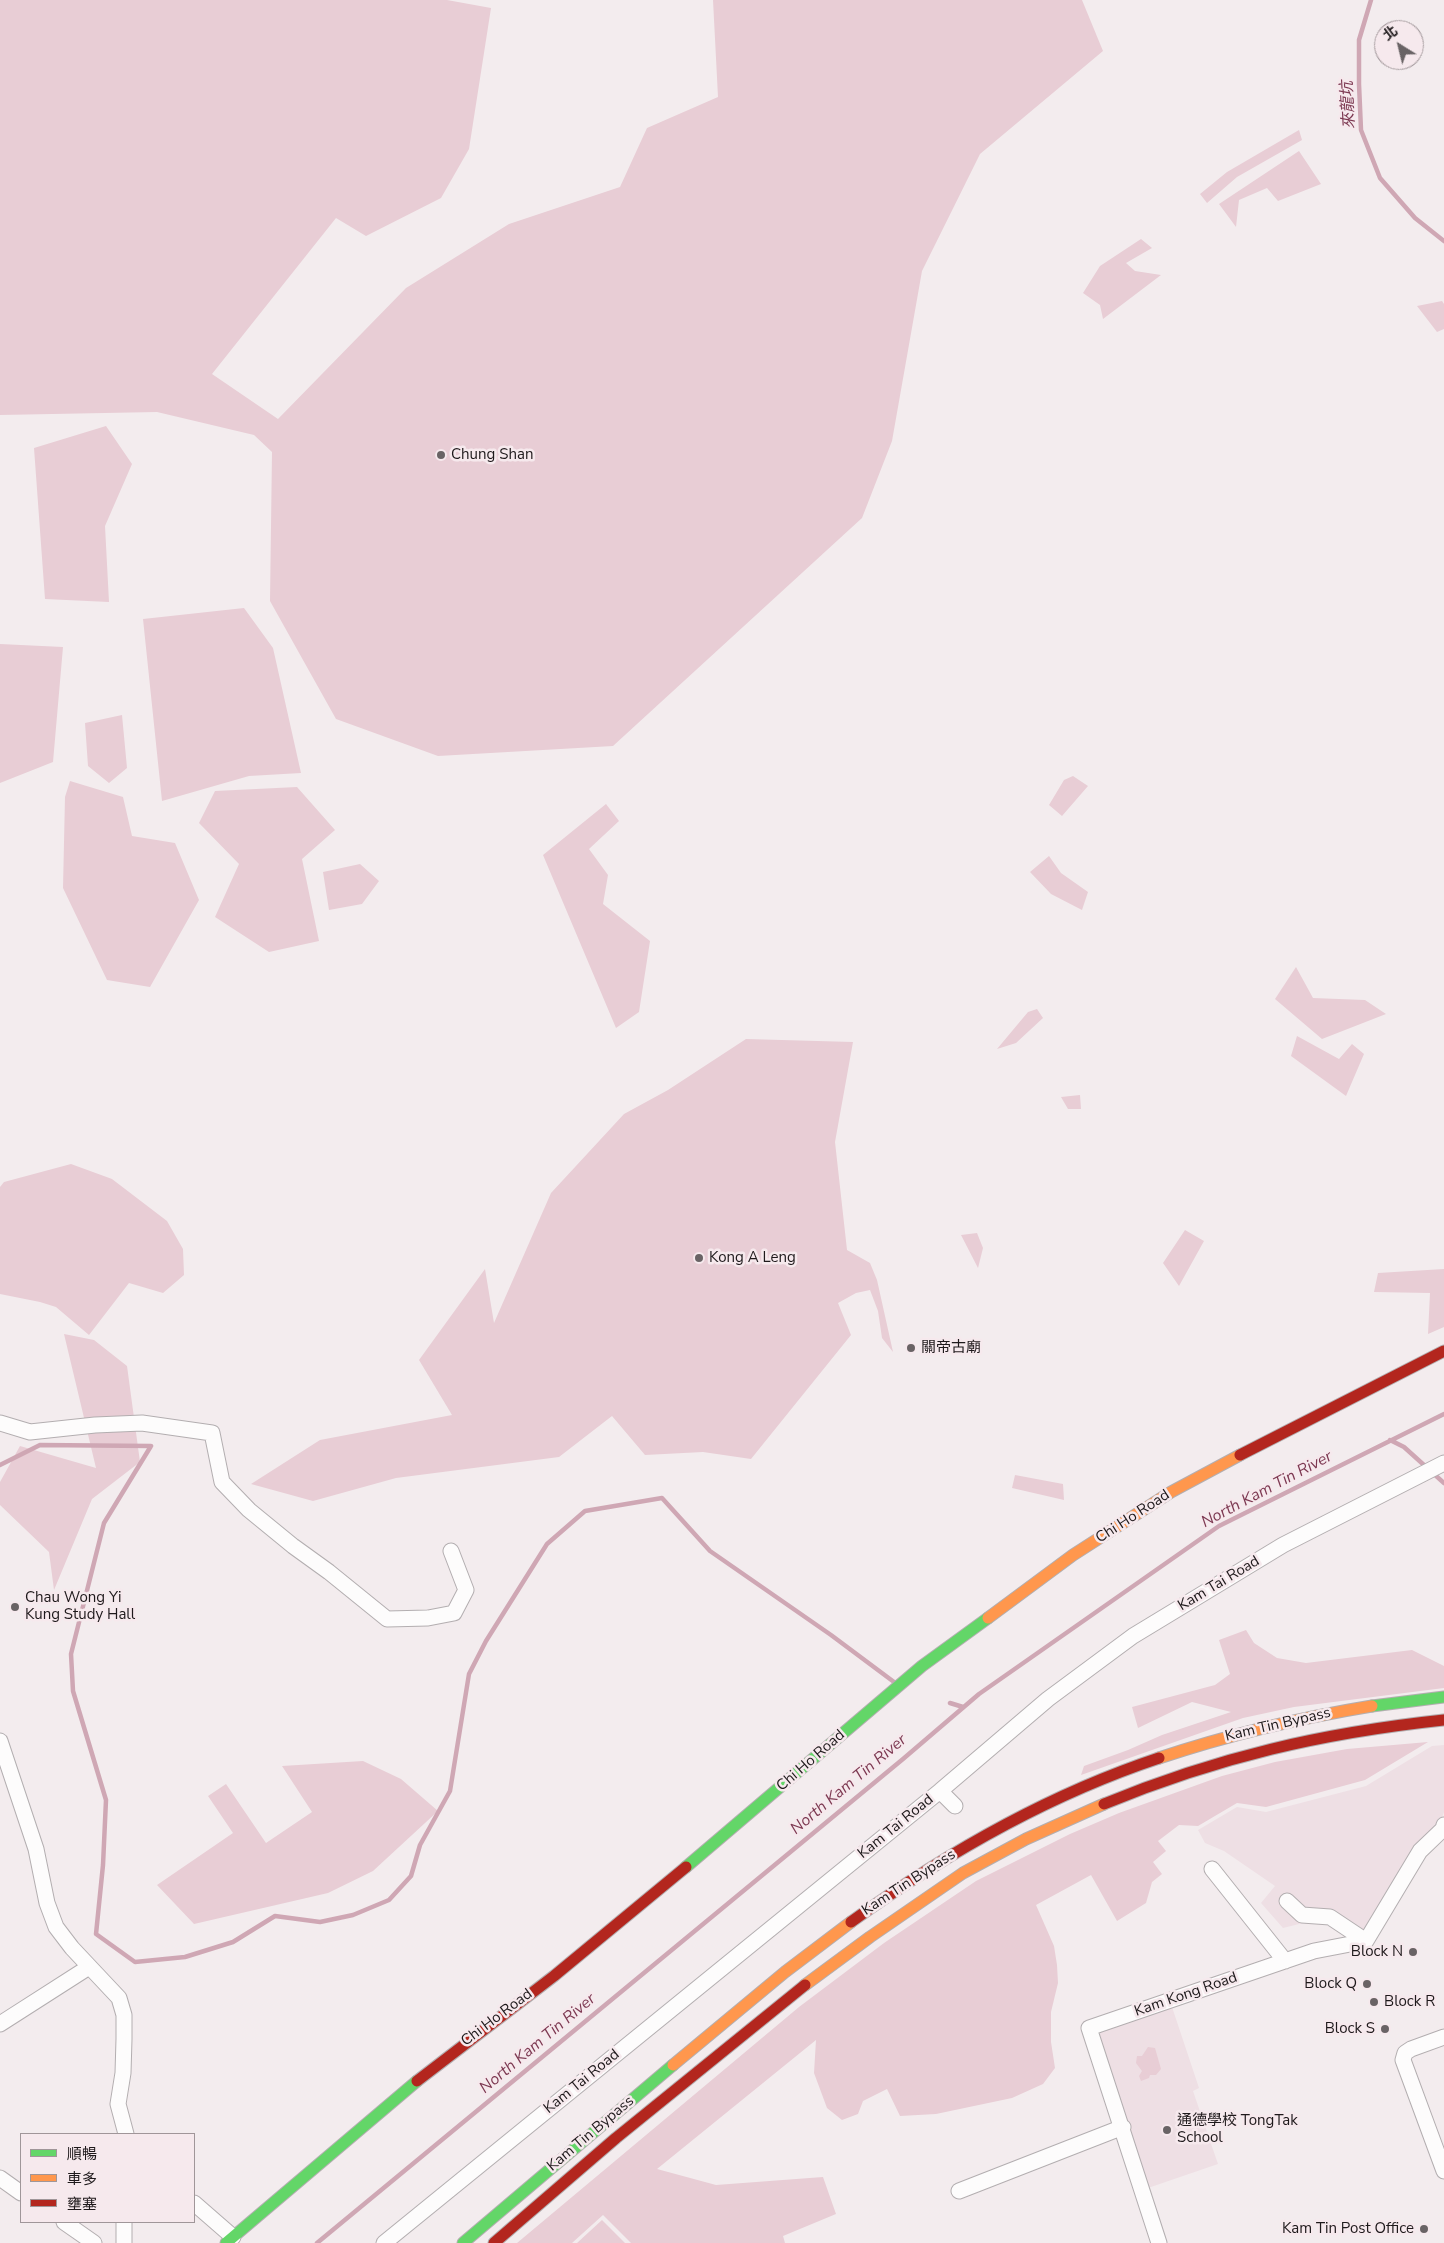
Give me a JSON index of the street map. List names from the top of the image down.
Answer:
{
  "streets": {
    "main road": ["Chi Ho Road", "Kam Tin Bypass"],
    "street": ["Kam Tai Road", "Kam Kong Road"]
  },
  "water": ["來龍坑", "North Kam Tin River"],
  "places": [
    "Chung Shan",
    "Kong A Leng",
    "關帝古廟",
    "Chau Wong Yi Kung Study Hall",
    "Block N",
    "Block Q",
    "Block R",
    "Block S",
    "通德學校 TongTak School",
    "Kam Tin Post Office"
  ],
  "legend": ["順暢", "車多", "壅塞"],
  "north": "top left"
}
